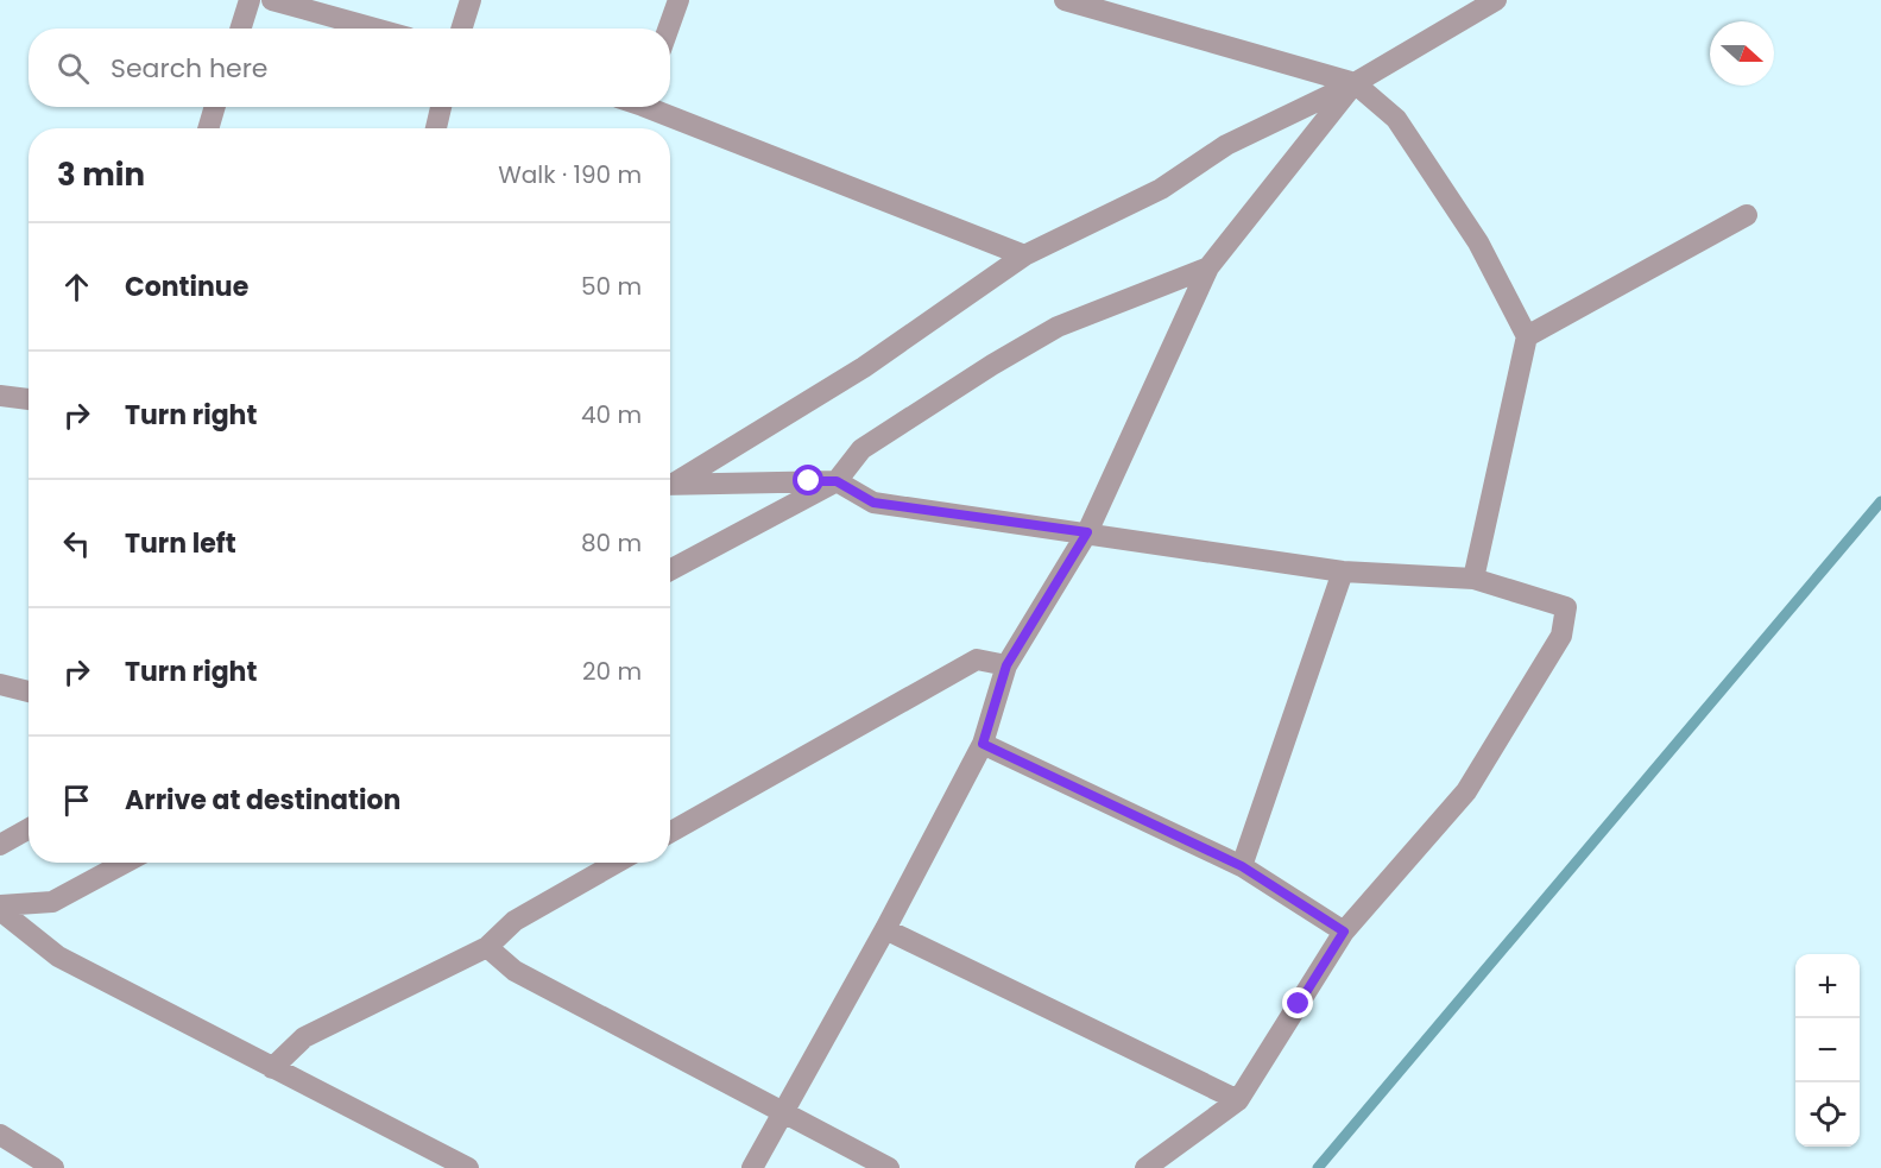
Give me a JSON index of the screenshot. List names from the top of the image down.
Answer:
{
  "north": "right",
  "page": {
    "search": "Search here",
    "heading": ["3 min", "Walk · 190 m"],
    "list": [
      ["Continue", "50 m"],
      ["Turn right", "40 m"],
      ["Turn left", "80 m"],
      ["Turn right", "20 m"],
      "Arrive at destination"
    ],
    "map_buttons": ["+", "−"]
  }
}
